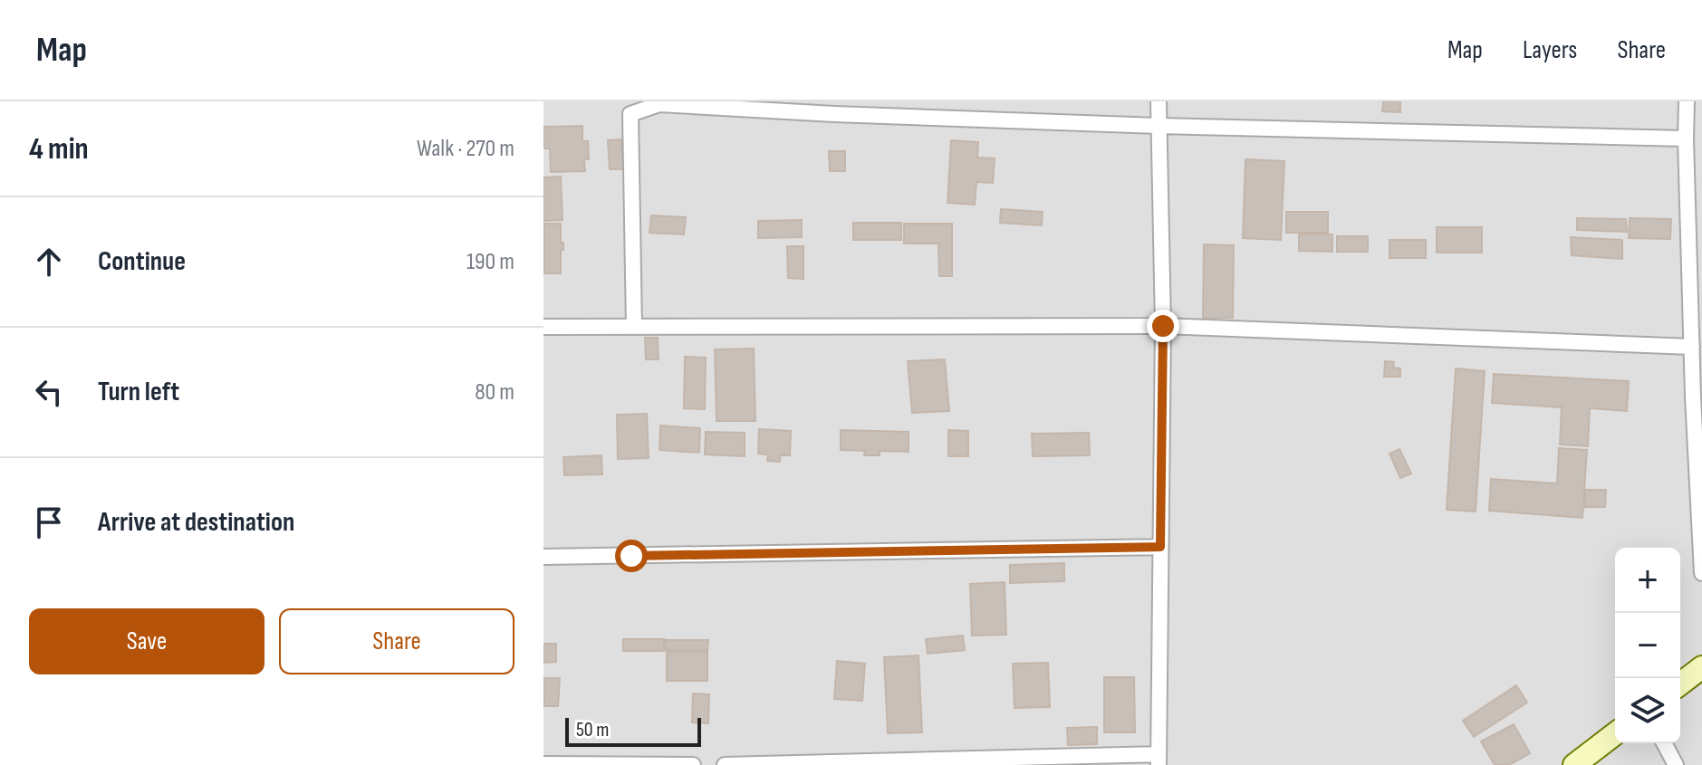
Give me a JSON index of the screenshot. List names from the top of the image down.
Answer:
{
  "scale_bar": "50 m",
  "page": {
    "header": "Map",
    "nav": ["Map", "Layers", "Share"],
    "heading": ["4 min", "Walk · 270 m"],
    "list": [
      ["Continue", "190 m"],
      ["Turn left", "80 m"],
      "Arrive at destination"
    ],
    "map_buttons": ["+", "−"],
    "buttons": ["Save", "Share"],
    "scale": "50 m"
  }
}
